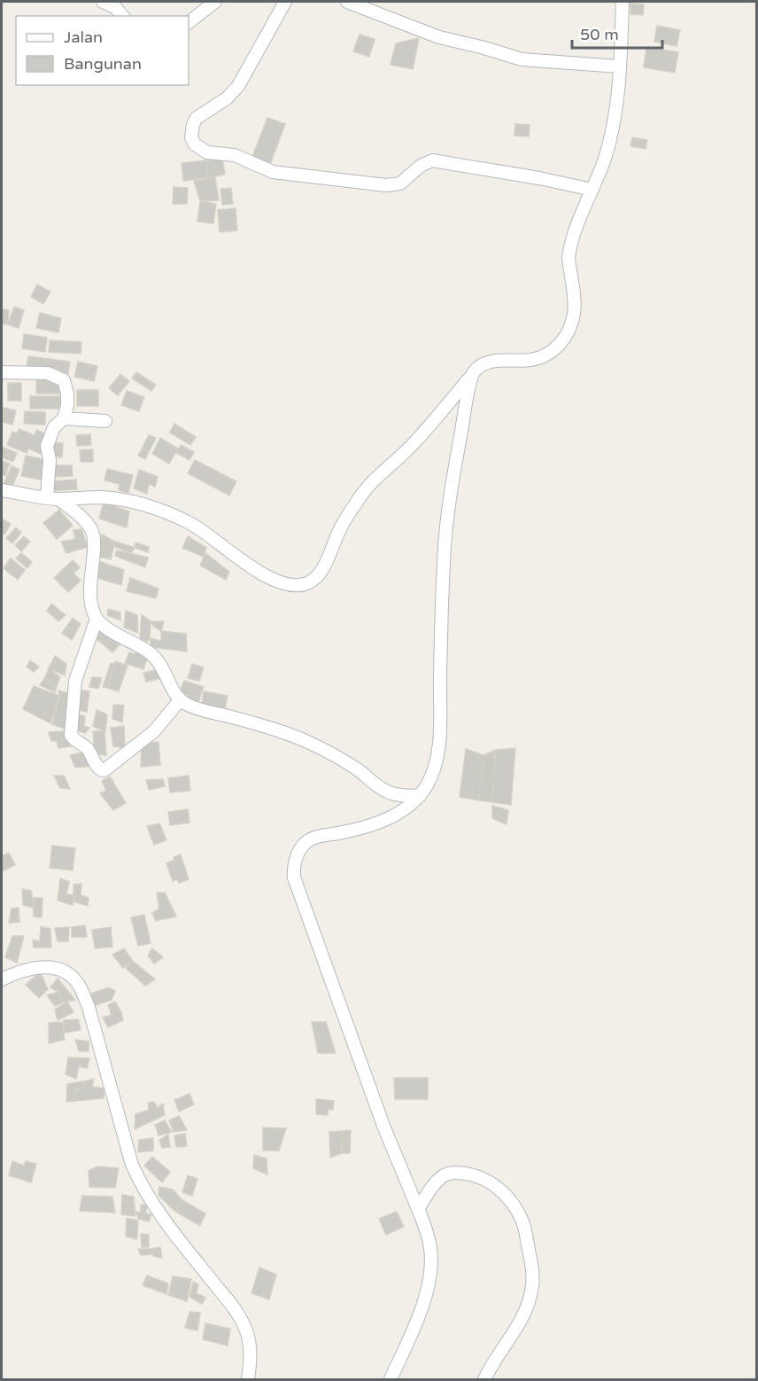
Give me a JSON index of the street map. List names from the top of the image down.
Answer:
{
  "legend": ["Jalan", "Bangunan"],
  "scale_bar": "50 m"
}
